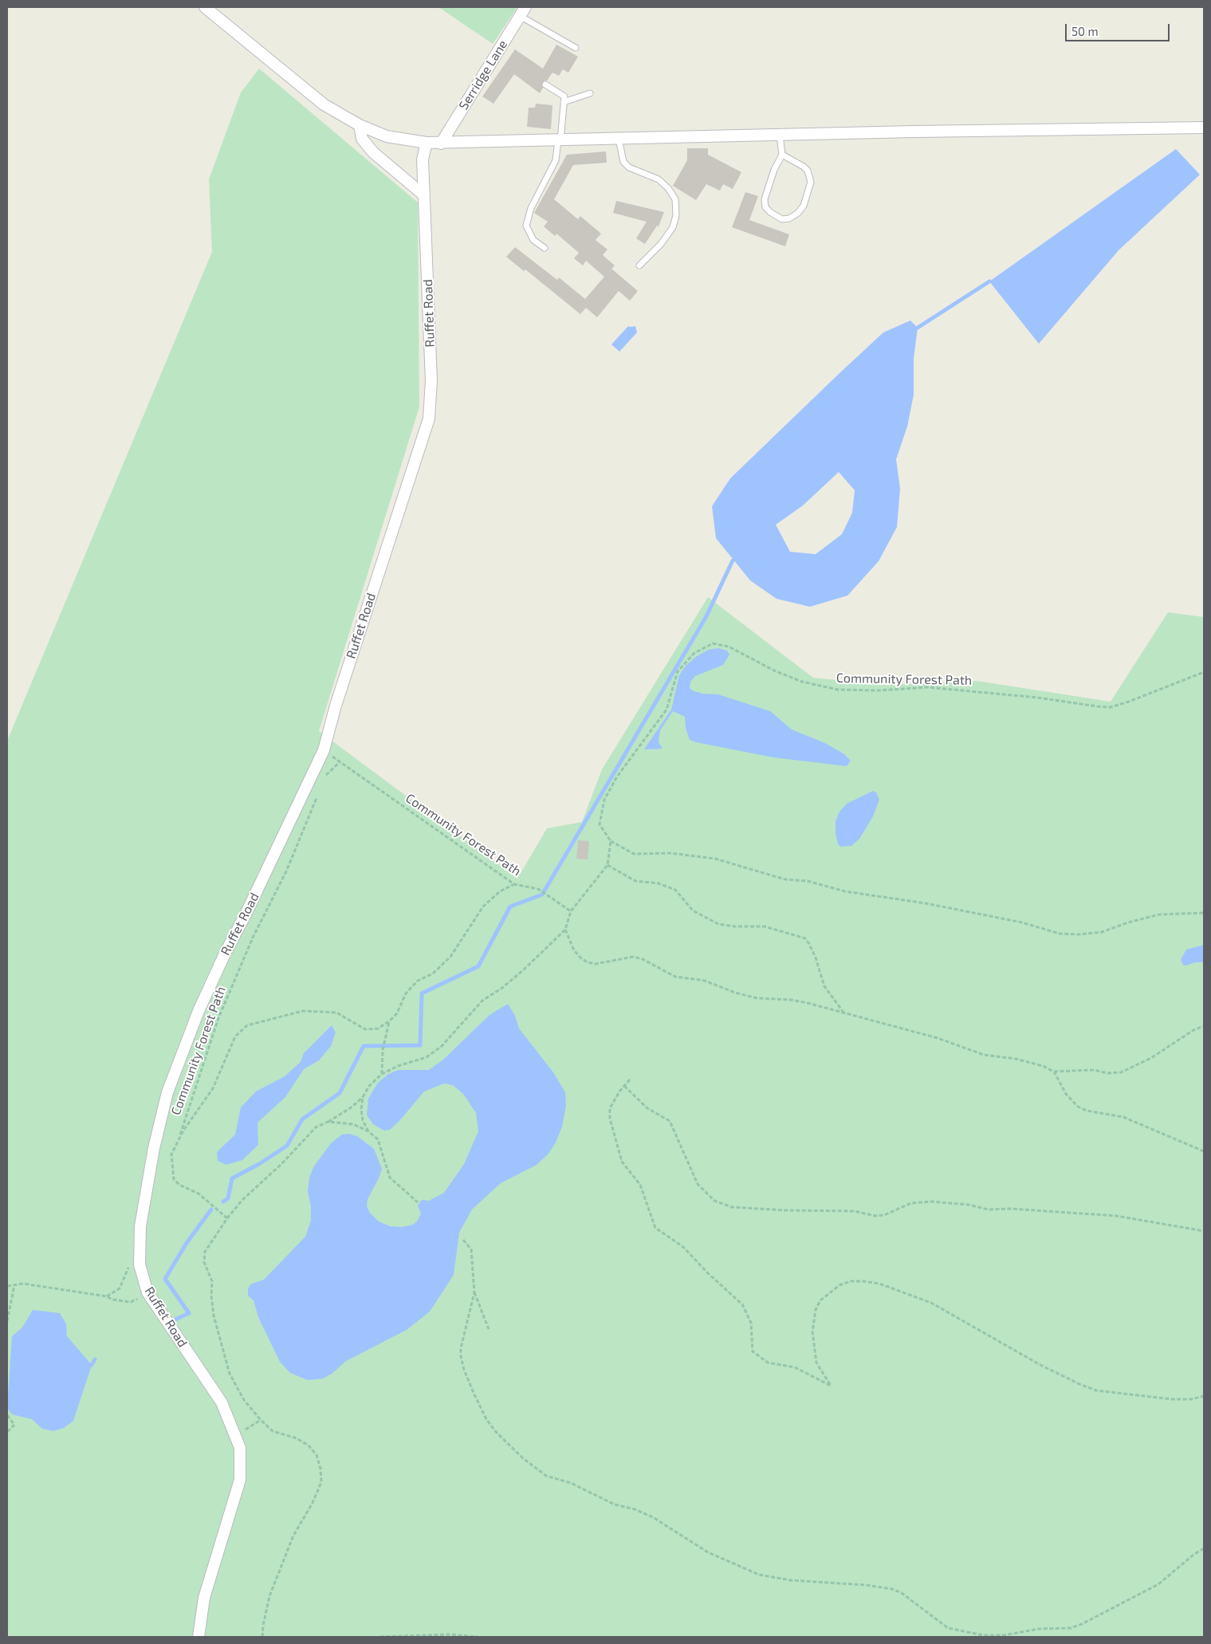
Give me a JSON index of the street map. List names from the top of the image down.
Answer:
{
  "streets": {
    "street": ["Serridge Lane", "Ruffet Road"],
    "path": ["Community Forest Path"]
  },
  "scale_bar": "50 m"
}
